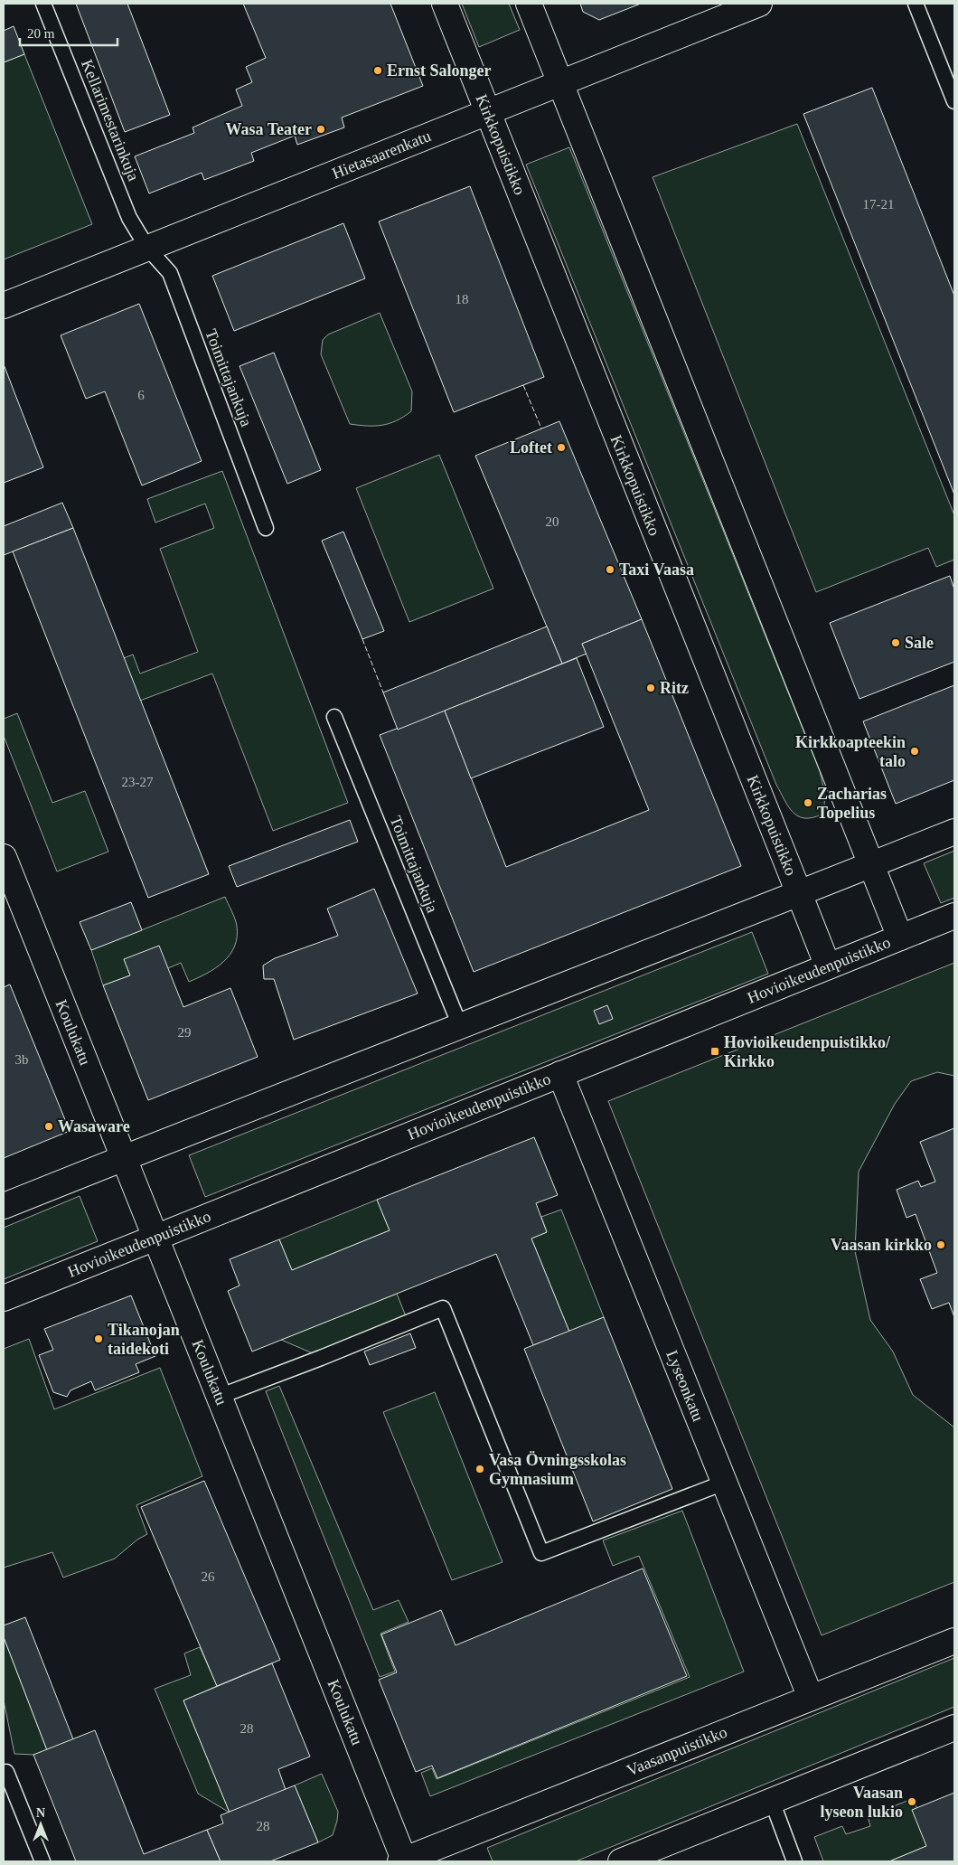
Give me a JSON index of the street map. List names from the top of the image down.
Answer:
{
  "streets": {
    "main road": [
      "Kirkkopuistikko",
      "Hietasaarenkatu",
      "Hovioikeudenpuistikko",
      "Koulukatu",
      "Lyseonkatu",
      "Vaasanpuistikko"
    ],
    "lane": ["Kellarimestarinkuja", "Toimittajankuja"]
  },
  "crossings": [
    ["Kellarimestarinkuja", "Hietasaarenkatu"],
    ["Kellarimestarinkuja", "Toimittajankuja"],
    ["Kirkkopuistikko", "Hietasaarenkatu"],
    ["Kirkkopuistikko", "Hovioikeudenpuistikko"],
    ["Hietasaarenkatu", "Toimittajankuja"],
    ["Hovioikeudenpuistikko", "Koulukatu"],
    ["Hovioikeudenpuistikko", "Lyseonkatu"],
    ["Koulukatu", "Vaasanpuistikko"],
    ["Lyseonkatu", "Vaasanpuistikko"]
  ],
  "places": {
    "other": [
      "Ernst Salonger",
      "Wasa Teater",
      "Loftet",
      "Taxi Vaasa",
      "Sale",
      "Ritz",
      "Kirkkoapteekin talo",
      "Zacharias Topelius",
      "Wasaware",
      "Vaasan kirkko",
      "Tikanojan taidekoti",
      "Vasa Övningsskolas Gymnasium",
      "Vaasan lyseon lukio"
    ],
    "transit": ["Hovioikeudenpuistikko/ Kirkko"]
  },
  "house_numbers": [
    "17-21",
    "18",
    "6",
    "20",
    "23-27",
    "29",
    "3b",
    "26",
    "28",
    "28"
  ],
  "scale_bar": "20 m",
  "north": "top"
}
